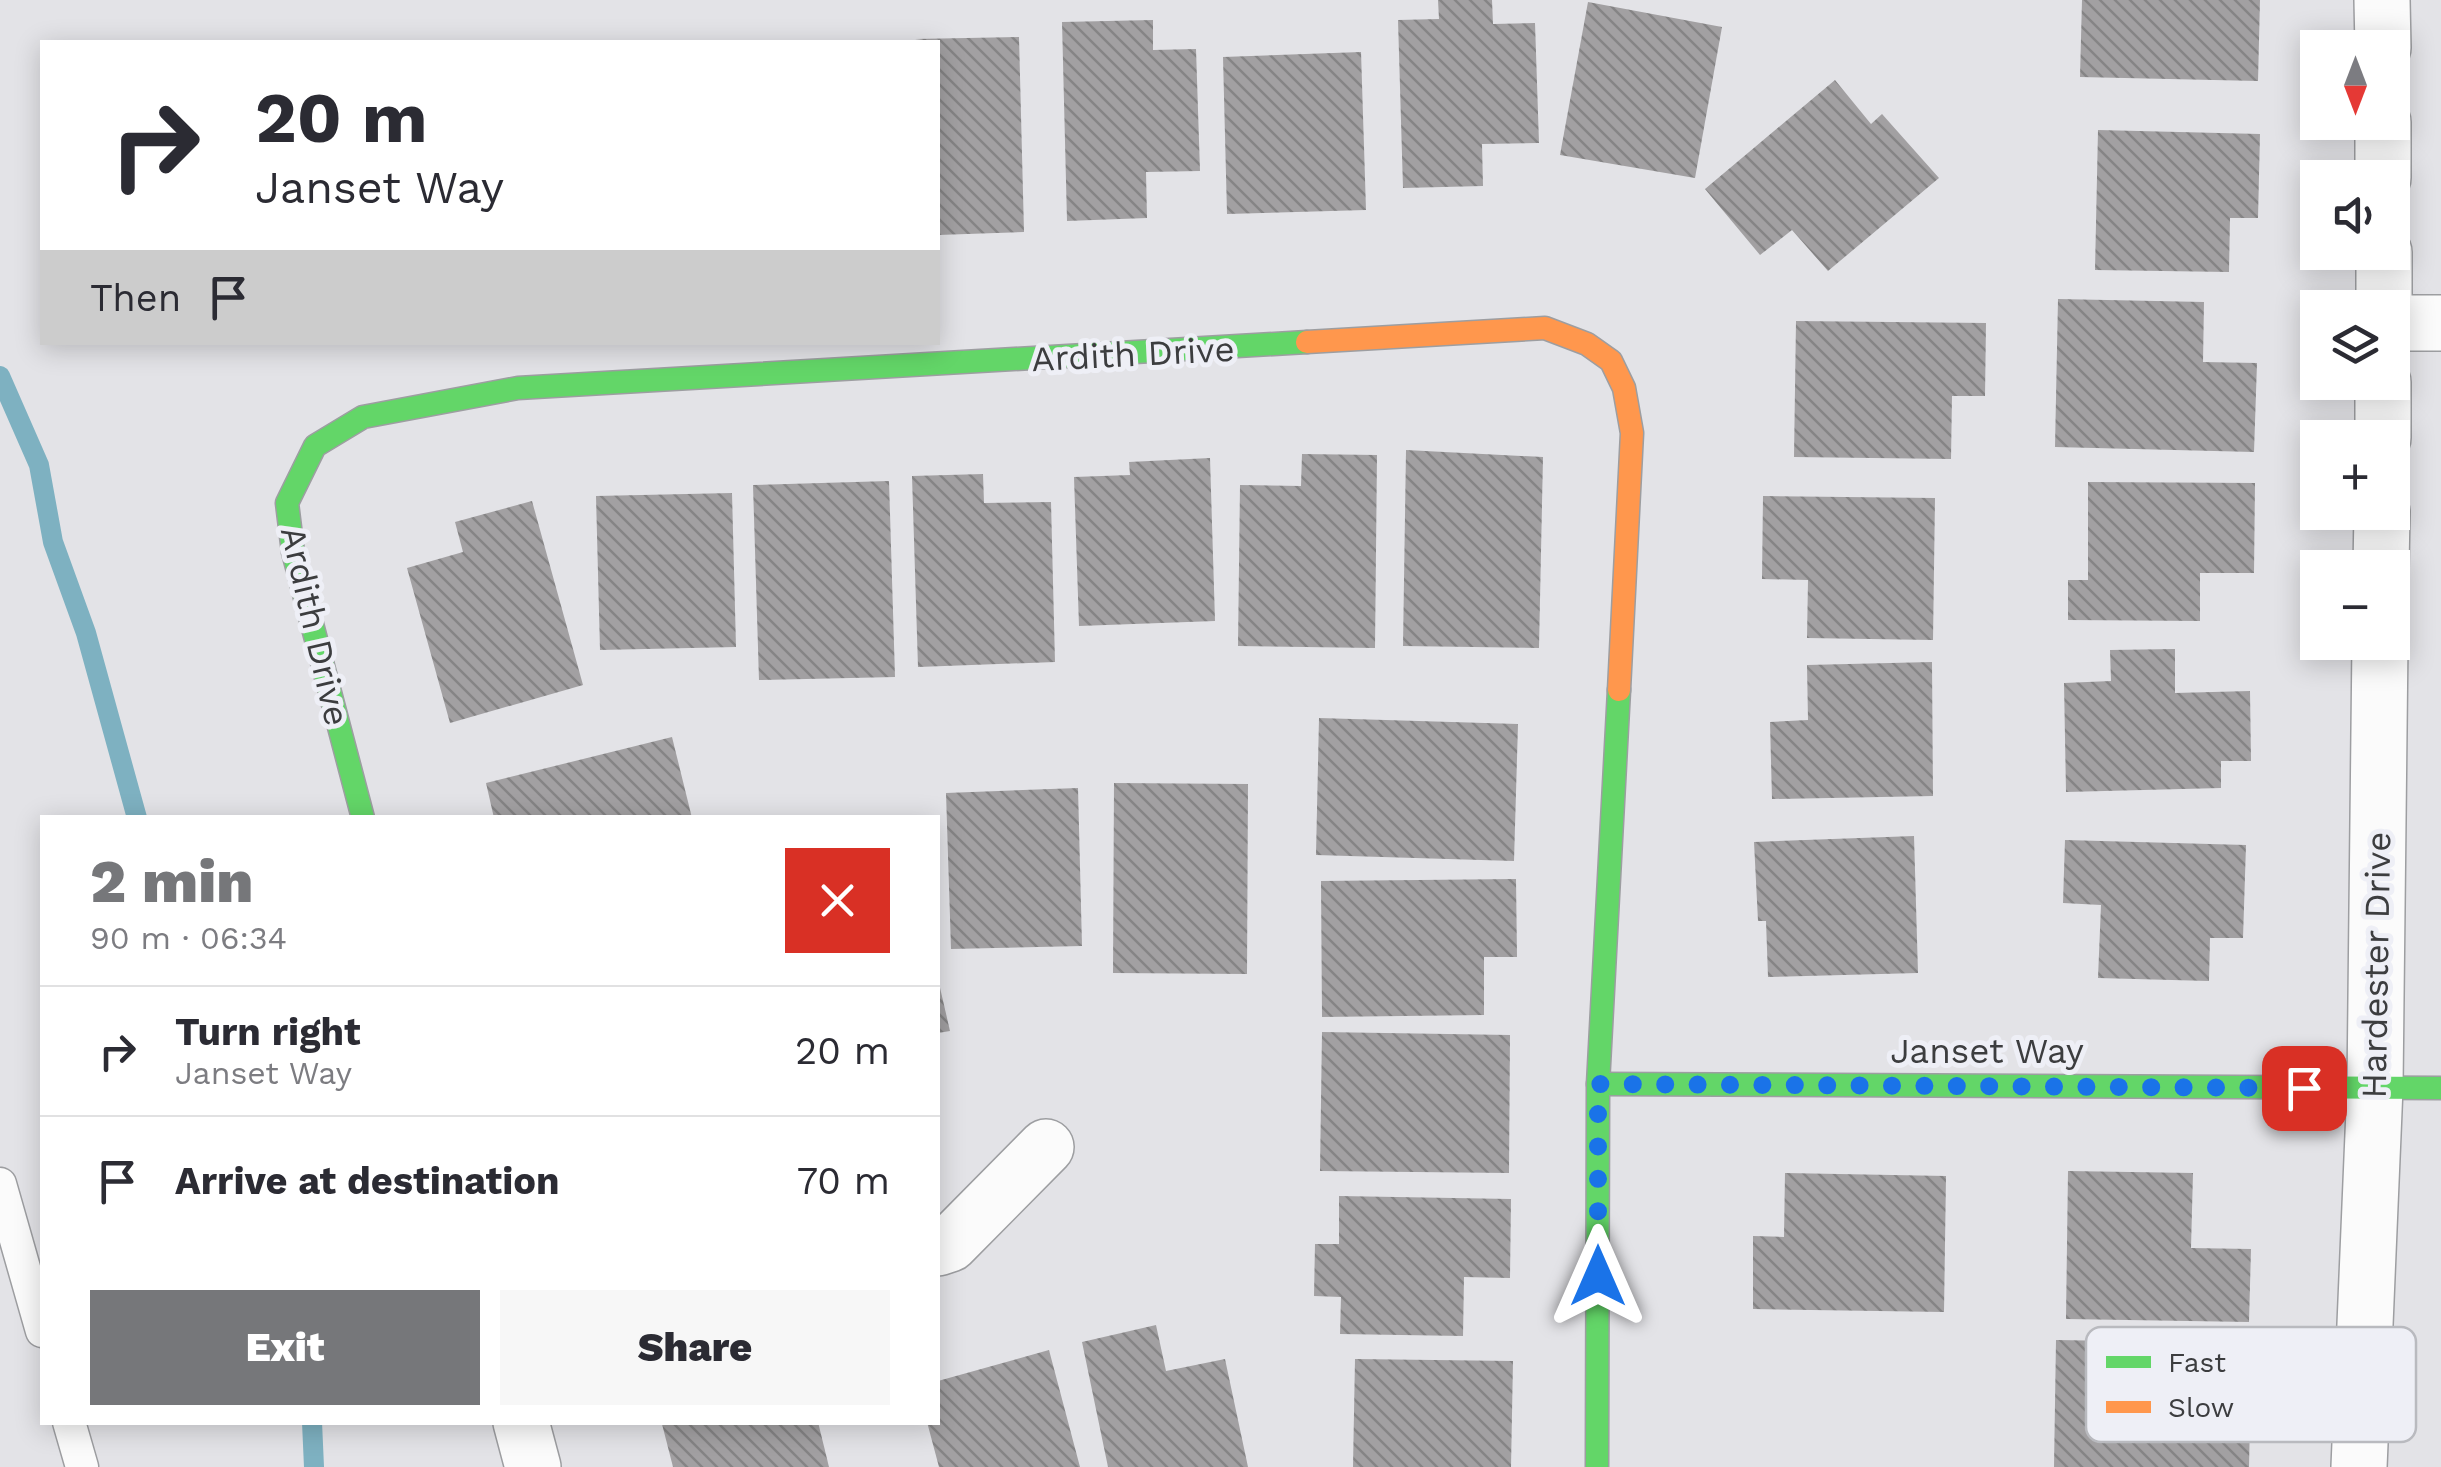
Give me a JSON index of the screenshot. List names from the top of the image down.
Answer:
{
  "streets": {
    "street": ["Ardith Drive", "Hardester Drive", "Janset Way"]
  },
  "crossings": [
    ["Ardith Drive", "Janset Way"],
    ["Hardester Drive", "Janset Way"]
  ],
  "legend": ["Fast", "Slow"],
  "north": "bottom",
  "page": {
    "map_buttons": ["+", "−"],
    "turn": ["20 m", "Janset Way"],
    "then": "Then",
    "heading": ["2 min", "90 m · 06:34"],
    "list": [
      {
        "name": "Turn right",
        "note": "Janset Way",
        "value": "20 m"
      },
      {
        "name": "Arrive at destination",
        "value": "70 m"
      }
    ],
    "buttons": ["Exit", "Share"]
  }
}
